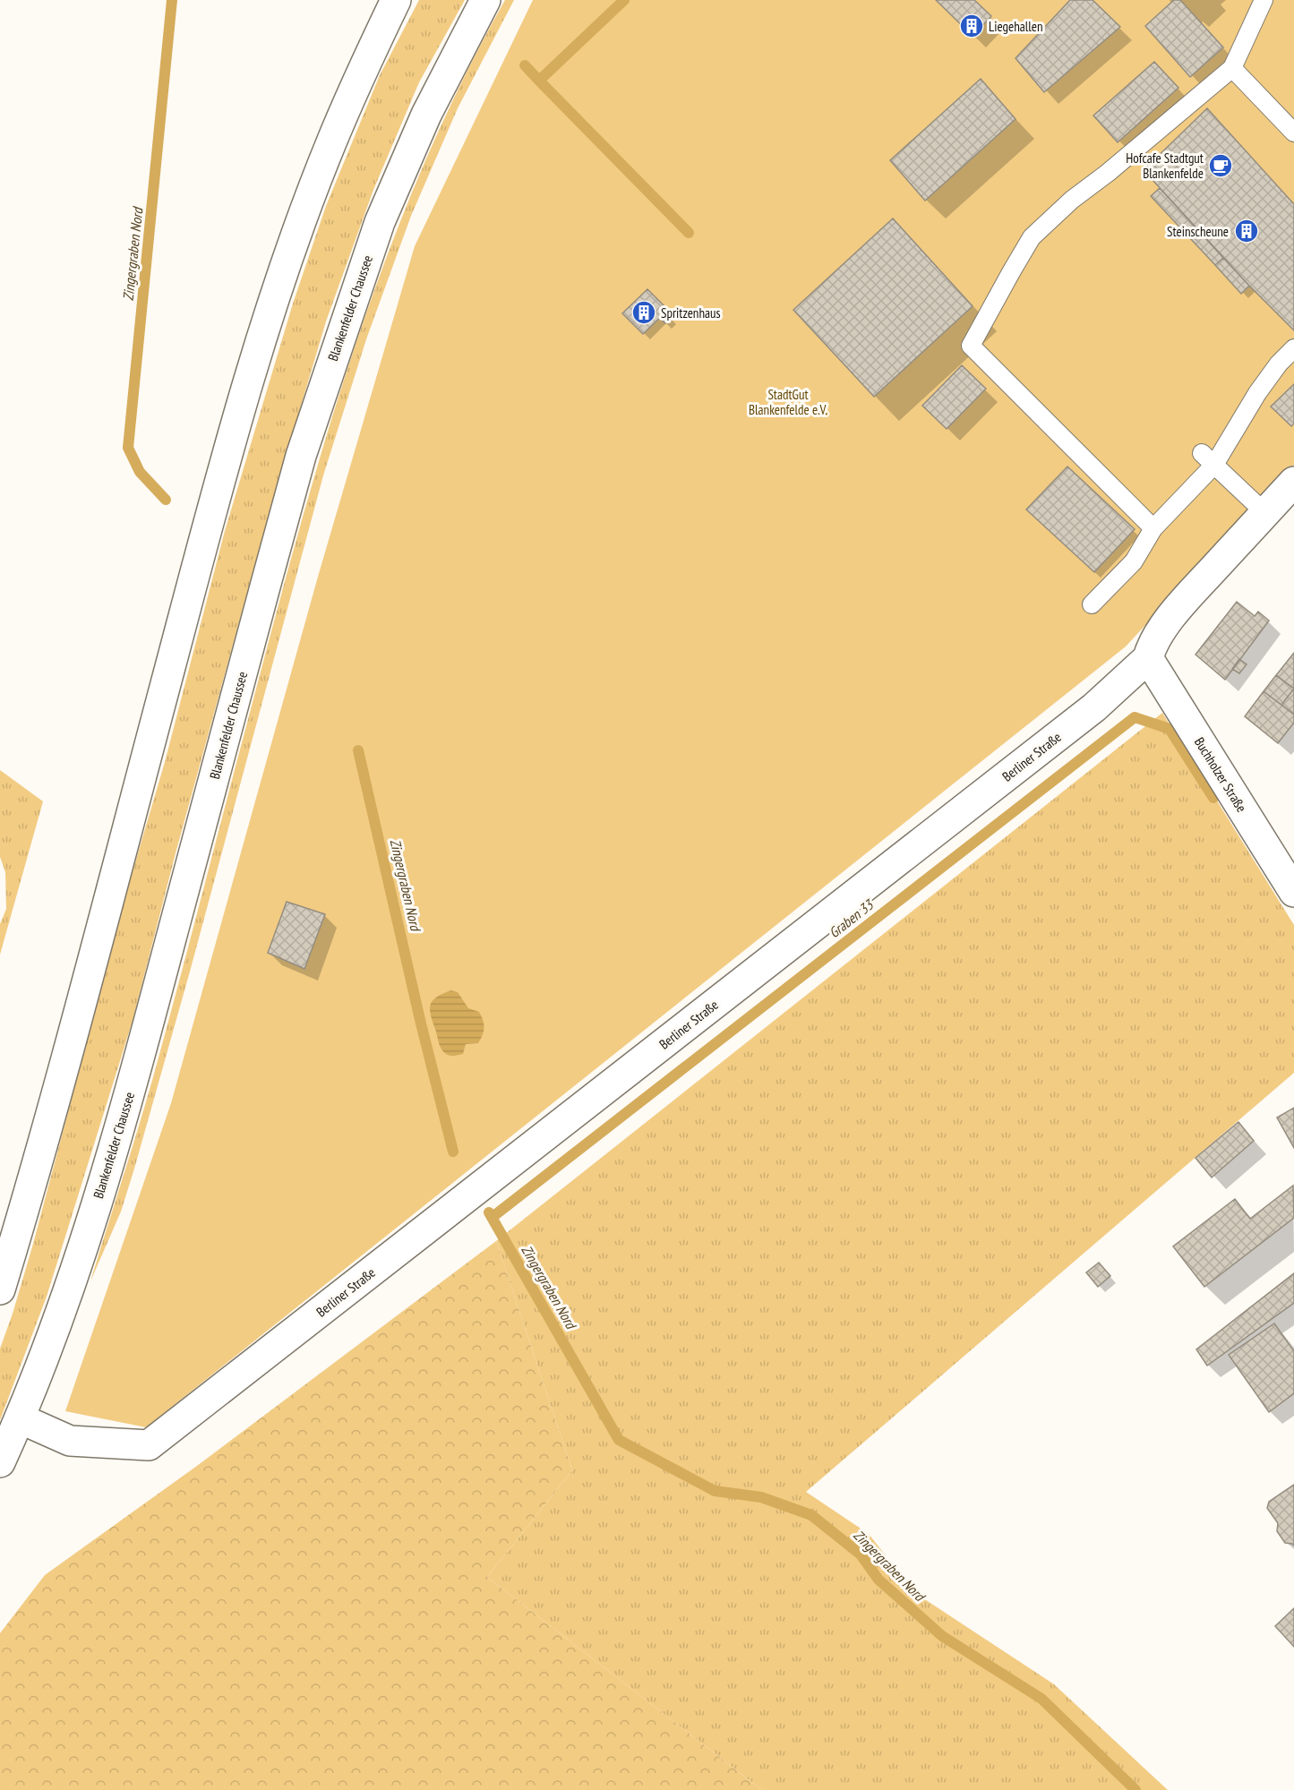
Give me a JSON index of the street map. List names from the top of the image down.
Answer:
{
  "streets": {
    "main road": ["Blankenfelder Chaussee", "Berliner Straße", "Buchholzer Straße"]
  },
  "crossings": [
    ["Blankenfelder Chaussee", "Berliner Straße"],
    ["Berliner Straße", "Buchholzer Straße"]
  ],
  "water": ["Zingergraben Nord", "Graben 33"],
  "parks": ["StadtGut Blankenfelde e.V."],
  "places": {
    "building": ["Liegehallen", "Steinscheune", "Spritzenhaus"],
    "cafe": ["Hofcafe Stadtgut Blankenfelde"]
  }
}
